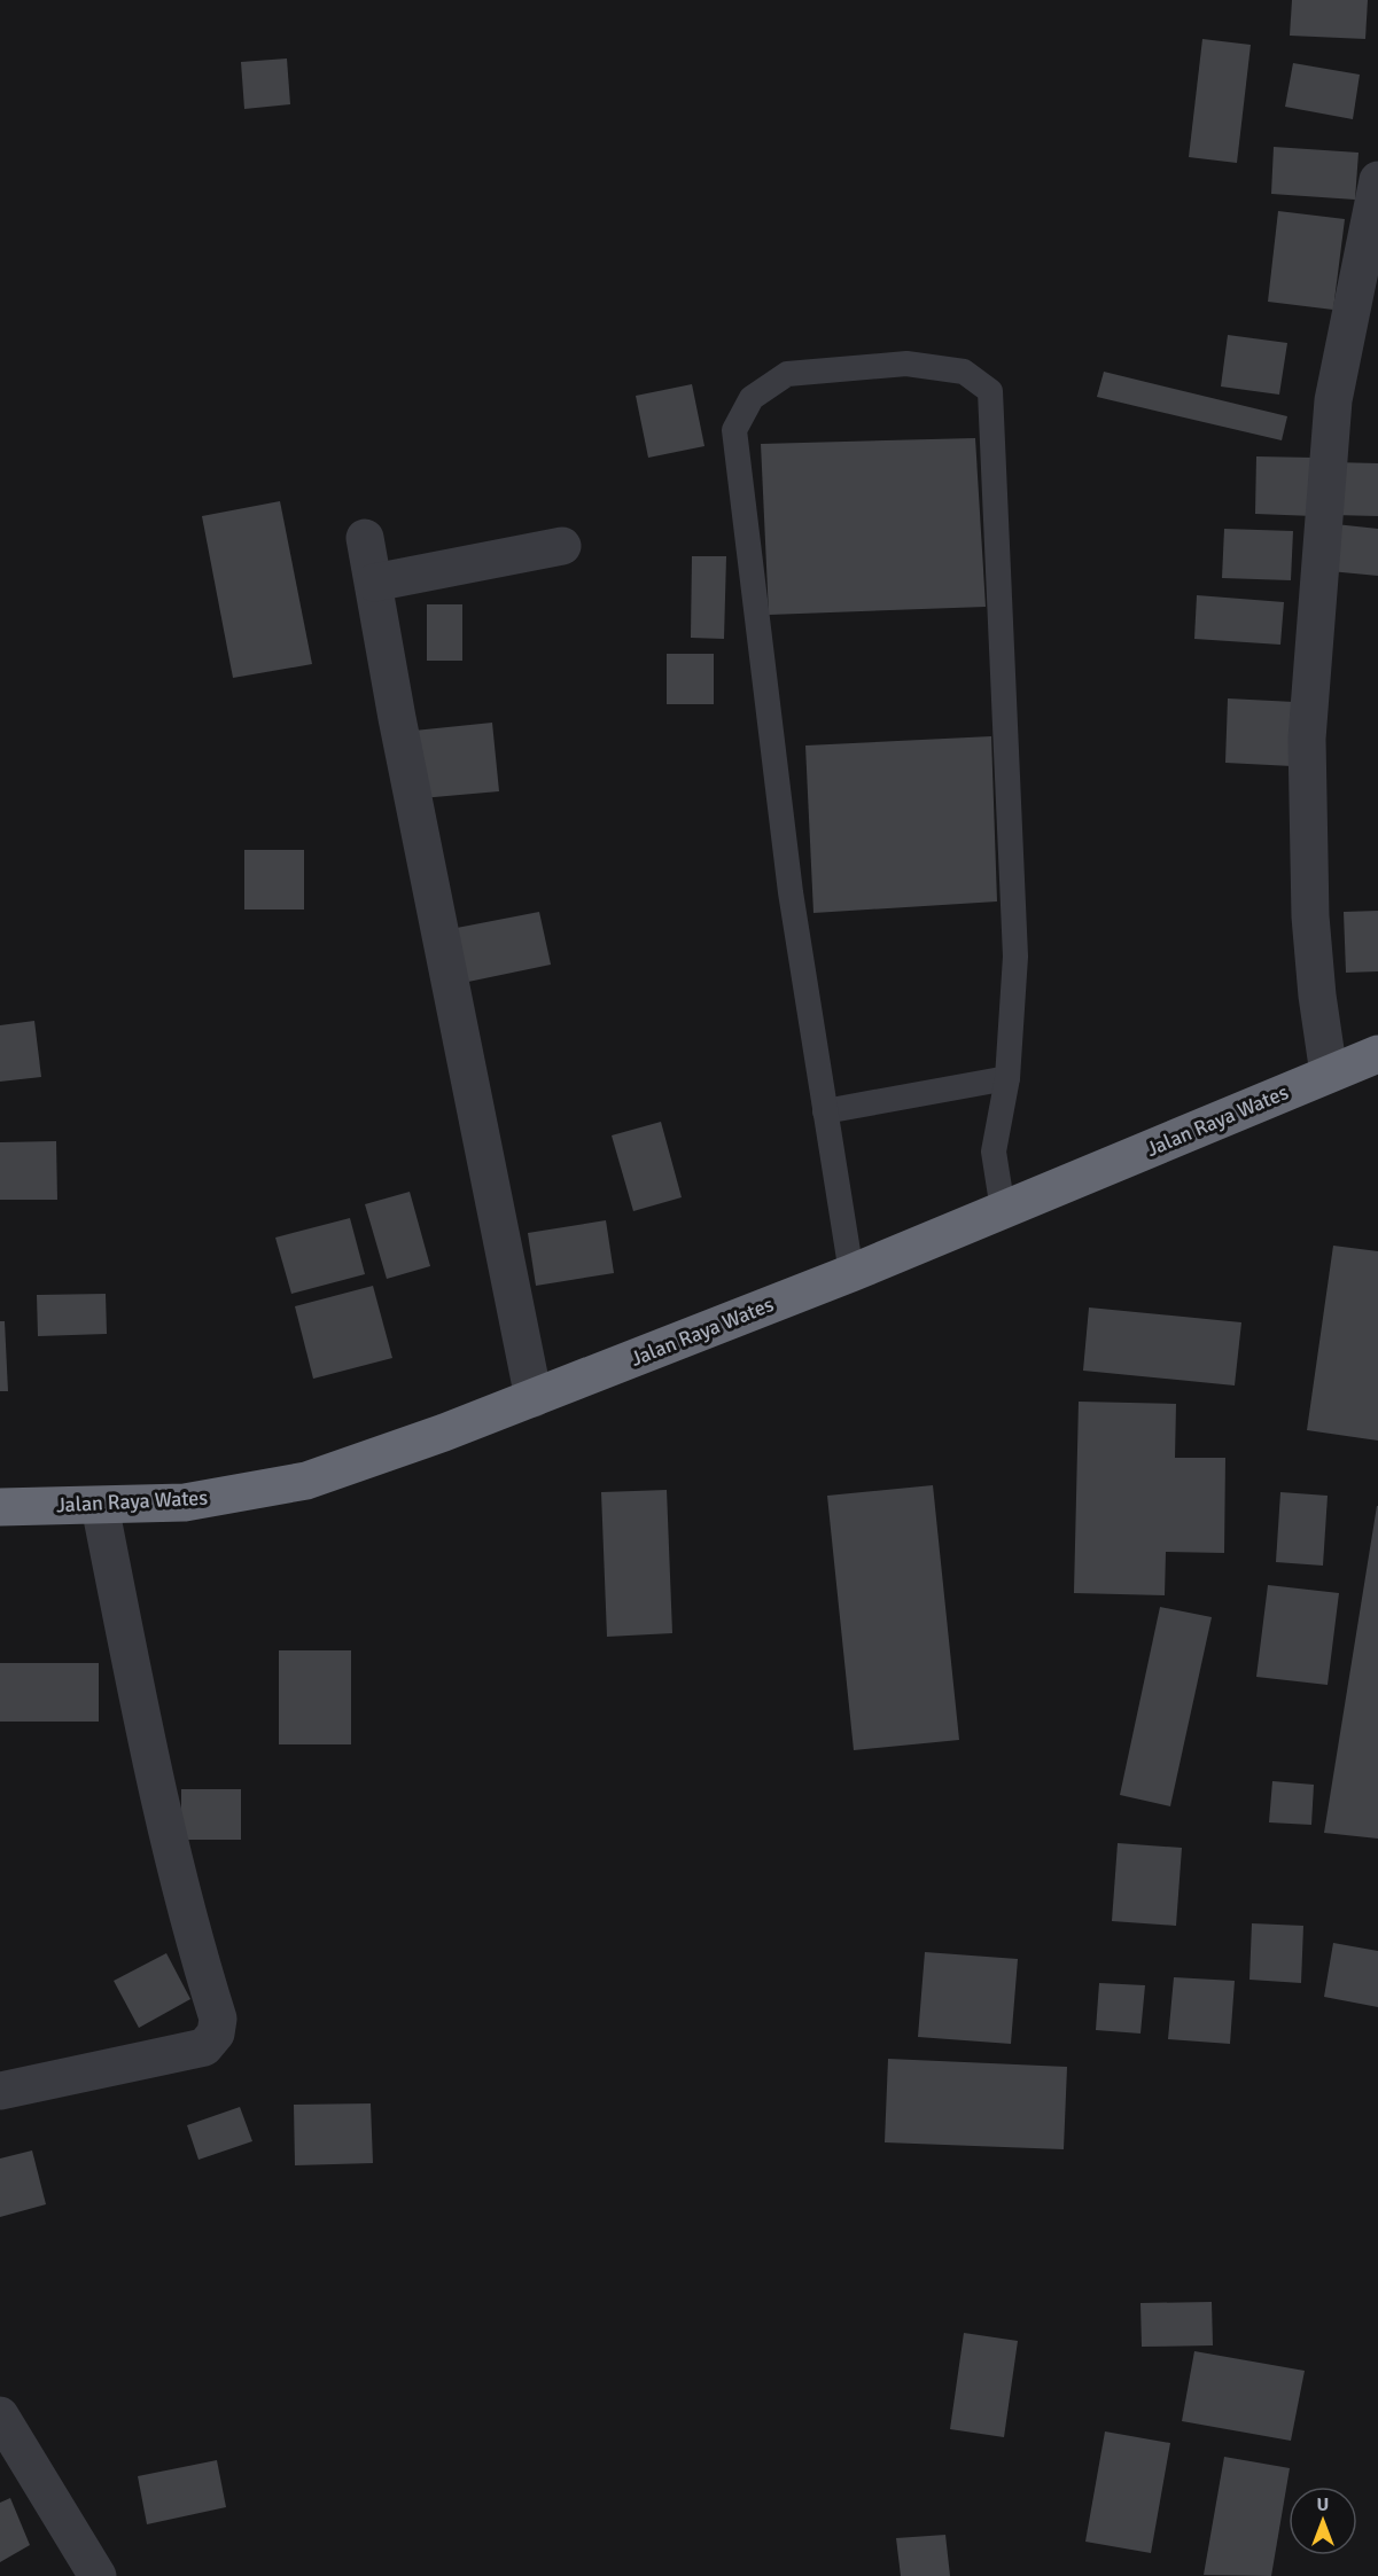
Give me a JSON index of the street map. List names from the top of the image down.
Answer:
{
  "streets": {
    "highway": ["Jalan Raya Wates"]
  },
  "north": "top"
}
